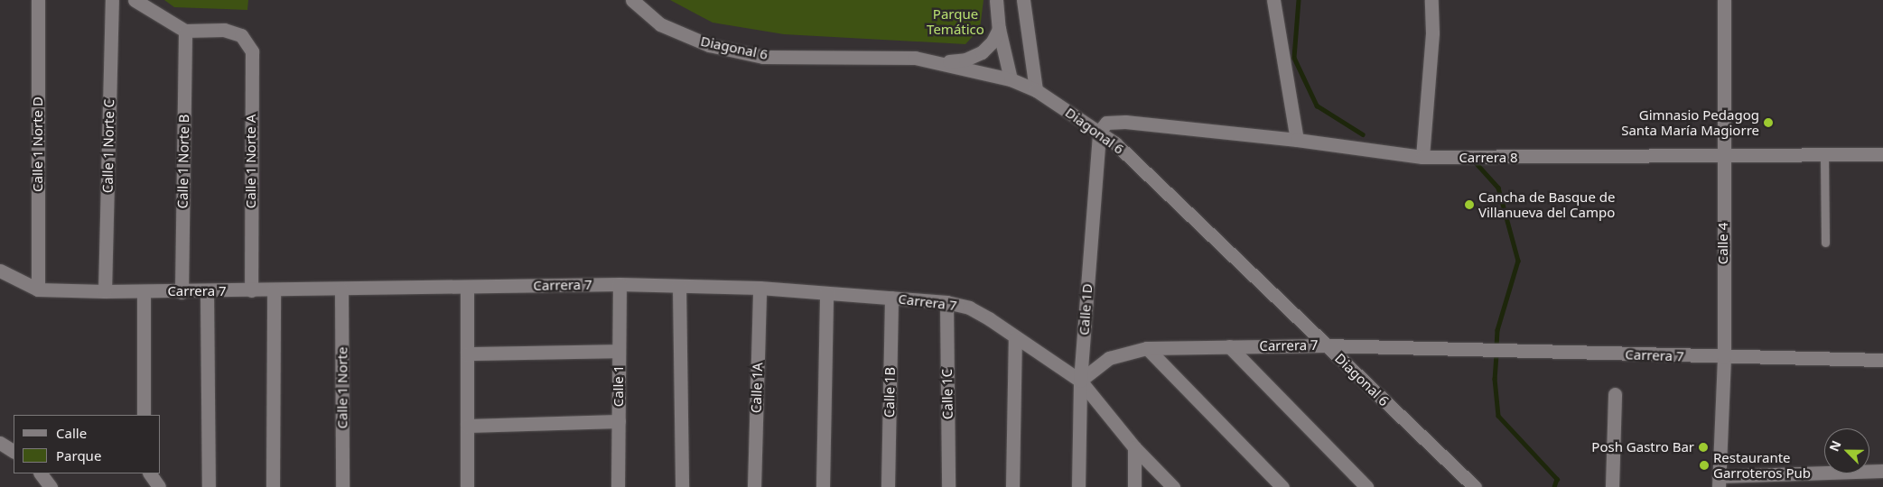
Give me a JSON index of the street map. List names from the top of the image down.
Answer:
{
  "streets": {
    "street": [
      "Diagonal 6",
      "Calle 1 Norte D",
      "Calle 1 Norte C",
      "Carrera 8",
      "Calle 1 Norte B",
      "Calle 1 Norte A",
      "Calle 4",
      "Carrera 7",
      "Calle 1D",
      "Calle 1",
      "Calle 1 Norte",
      "Calle 1A",
      "Calle 1B",
      "Calle 1C"
    ]
  },
  "crossings": [
    ["Diagonal 6", "Carrera 8"],
    ["Diagonal 6", "Carrera 7"],
    ["Diagonal 6", "Calle 1D"],
    ["Calle 1 Norte D", "Carrera 7"],
    ["Calle 1 Norte C", "Carrera 7"],
    ["Carrera 8", "Calle 4"],
    ["Carrera 8", "Calle 1D"],
    ["Calle 1 Norte B", "Calle 1 Norte A"],
    ["Calle 1 Norte B", "Carrera 7"],
    ["Calle 1 Norte A", "Carrera 7"],
    ["Calle 4", "Carrera 7"],
    ["Carrera 7", "Calle 1D"],
    ["Carrera 7", "Calle 1"],
    ["Carrera 7", "Calle 1 Norte"],
    ["Carrera 7", "Calle 1A"],
    ["Carrera 7", "Calle 1B"],
    ["Carrera 7", "Calle 1C"]
  ],
  "parks": ["Parque Temático"],
  "places": [
    "Gimnasio Pedagog Santa María Magiorre",
    "Cancha de Basque de Villanueva del Campo",
    "Posh Gastro Bar",
    "Restaurante Garroteros Pub"
  ],
  "legend": ["Calle", "Parque"],
  "north": "top left"
}
